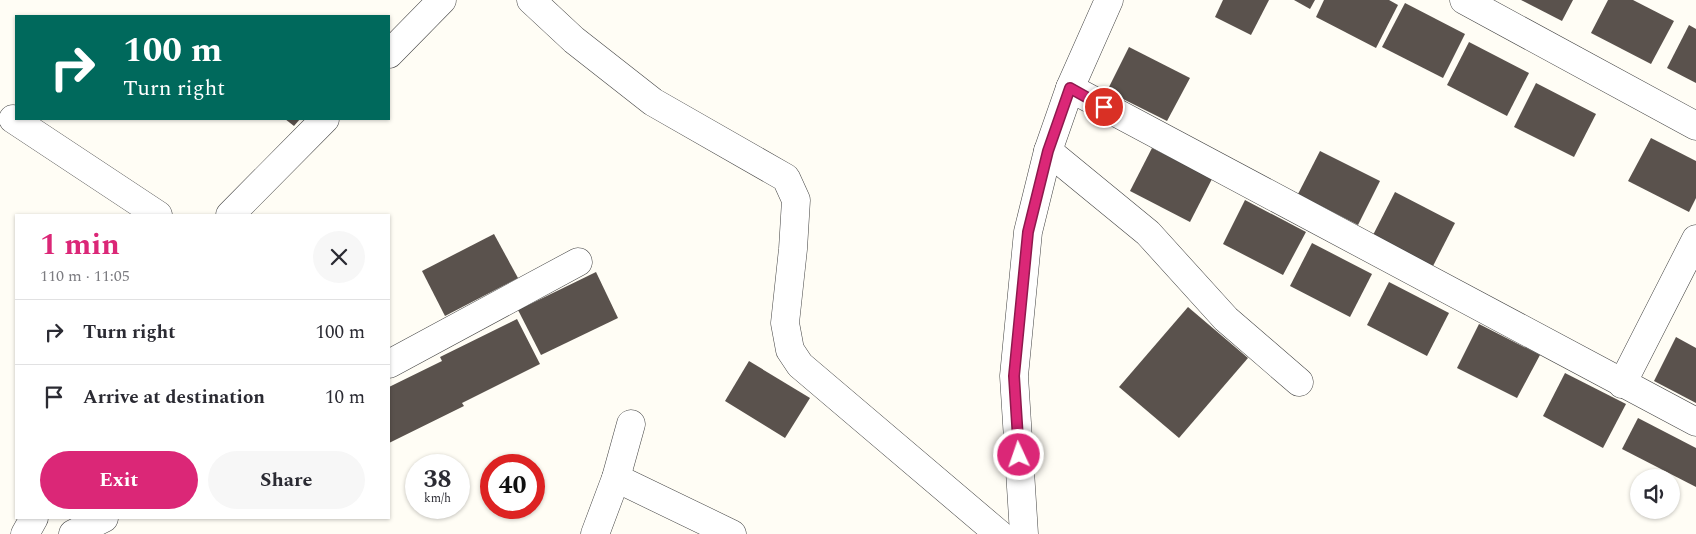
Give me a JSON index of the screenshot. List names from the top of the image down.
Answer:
{
  "page": {
    "turn": ["100 m", "Turn right"],
    "heading": ["1 min", "110 m · 11:05"],
    "list": [
      {
        "name": "Turn right",
        "value": "100 m"
      },
      {
        "name": "Arrive at destination",
        "value": "10 m"
      }
    ],
    "buttons": ["Exit", "Share"],
    "speed": "38 km/h",
    "limit": "40"
  }
}
